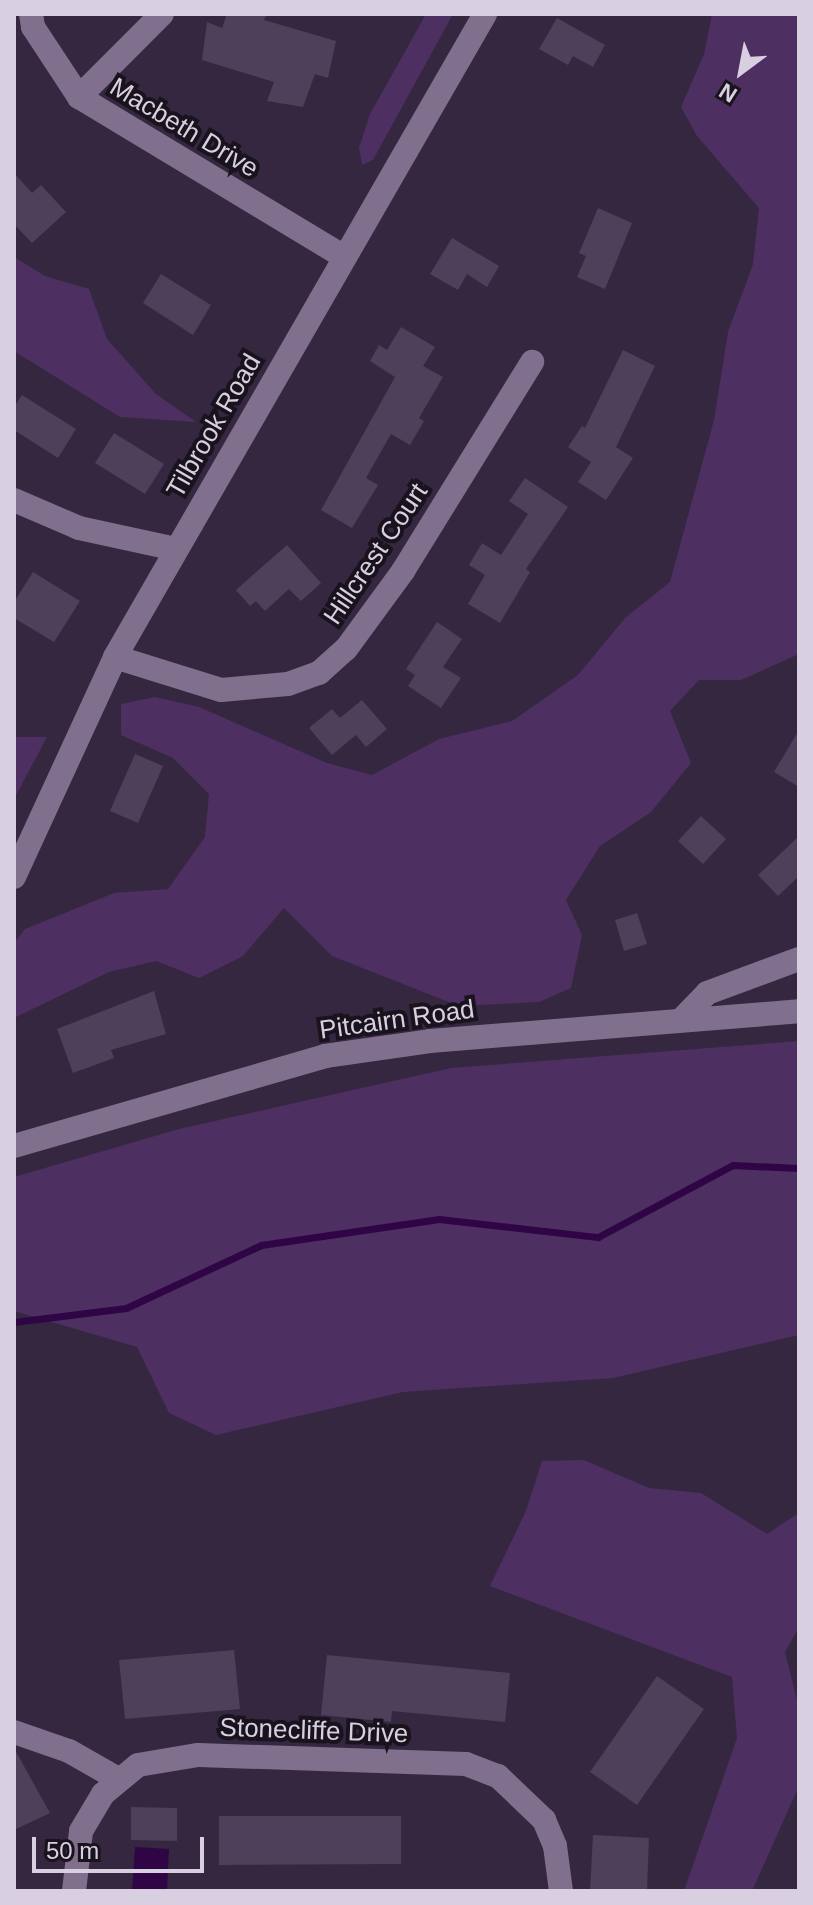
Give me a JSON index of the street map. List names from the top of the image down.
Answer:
{
  "streets": {
    "street": [
      "Macbeth Drive",
      "Tilbrook Road",
      "Hillcrest Court",
      "Pitcairn Road",
      "Stonecliffe Drive"
    ]
  },
  "crossings": [
    ["Macbeth Drive", "Tilbrook Road"],
    ["Tilbrook Road", "Hillcrest Court"]
  ],
  "scale_bar": "50 m",
  "north": "bottom left"
}
